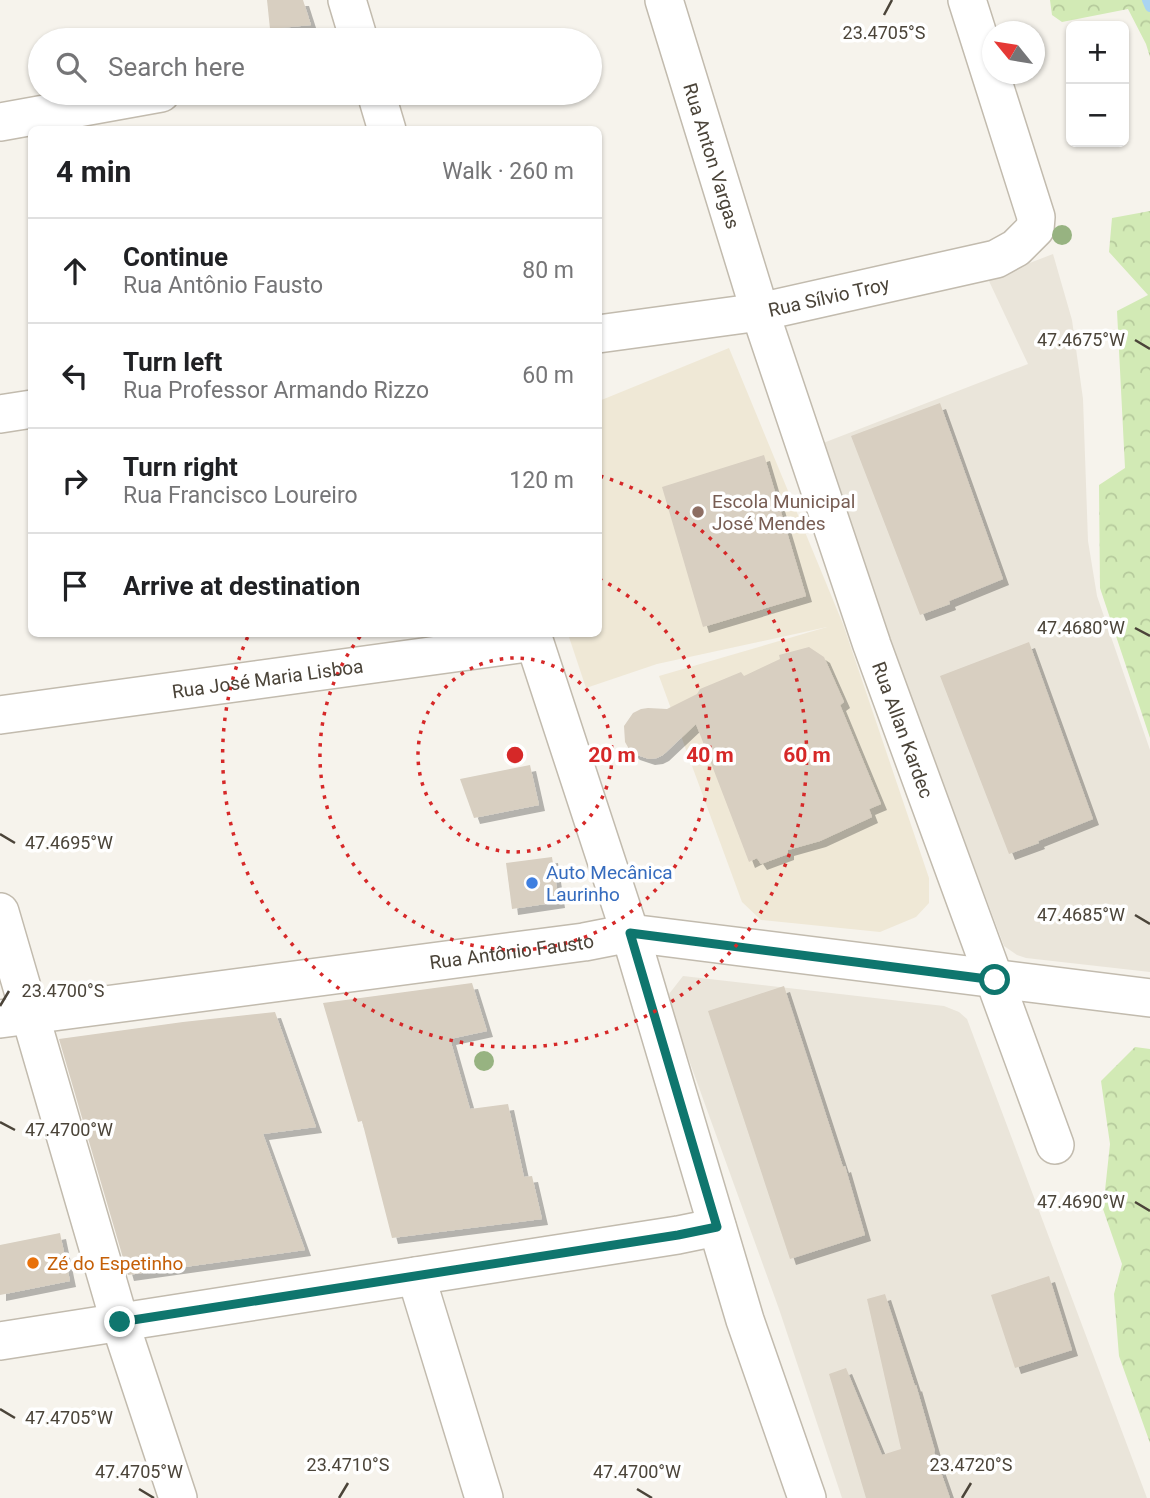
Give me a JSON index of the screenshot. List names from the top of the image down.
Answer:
{
  "streets": {
    "street": [
      "Rua Anton Vargas",
      "Rua Sílvio Troy",
      "Rua José Maria Lisboa",
      "Rua Allan Kardec",
      "Rua Antônio Fausto"
    ]
  },
  "crossings": [
    ["Rua Anton Vargas", "Rua Sílvio Troy"],
    ["Rua Anton Vargas", "Rua Allan Kardec"],
    ["Rua Sílvio Troy", "Rua Allan Kardec"],
    ["Rua Allan Kardec", "Rua Antônio Fausto"]
  ],
  "places": ["Escola Municipal José Mendes", "Auto Mecânica Laurinho", "Zé do Espetinho"],
  "north": "top left",
  "page": {
    "map_buttons": ["+", "−"],
    "search": "Search here",
    "heading": ["4 min", "Walk · 260 m"],
    "list": [
      ["Continue", "Rua Antônio Fausto", "80 m"],
      ["Turn left", "Rua Professor Armando Rizzo", "60 m"],
      ["Turn right", "Rua Francisco Loureiro", "120 m"],
      "Arrive at destination"
    ]
  },
  "coordinates": [
    "23.4705°S",
    "47.4675°W",
    "47.4680°W",
    "47.4695°W",
    "47.4685°W",
    "23.4700°S",
    "47.4700°W",
    "47.4690°W",
    "47.4705°W",
    "23.4710°S",
    "23.4720°S"
  ],
  "rings": ["20 m", "40 m", "60 m"]
}
